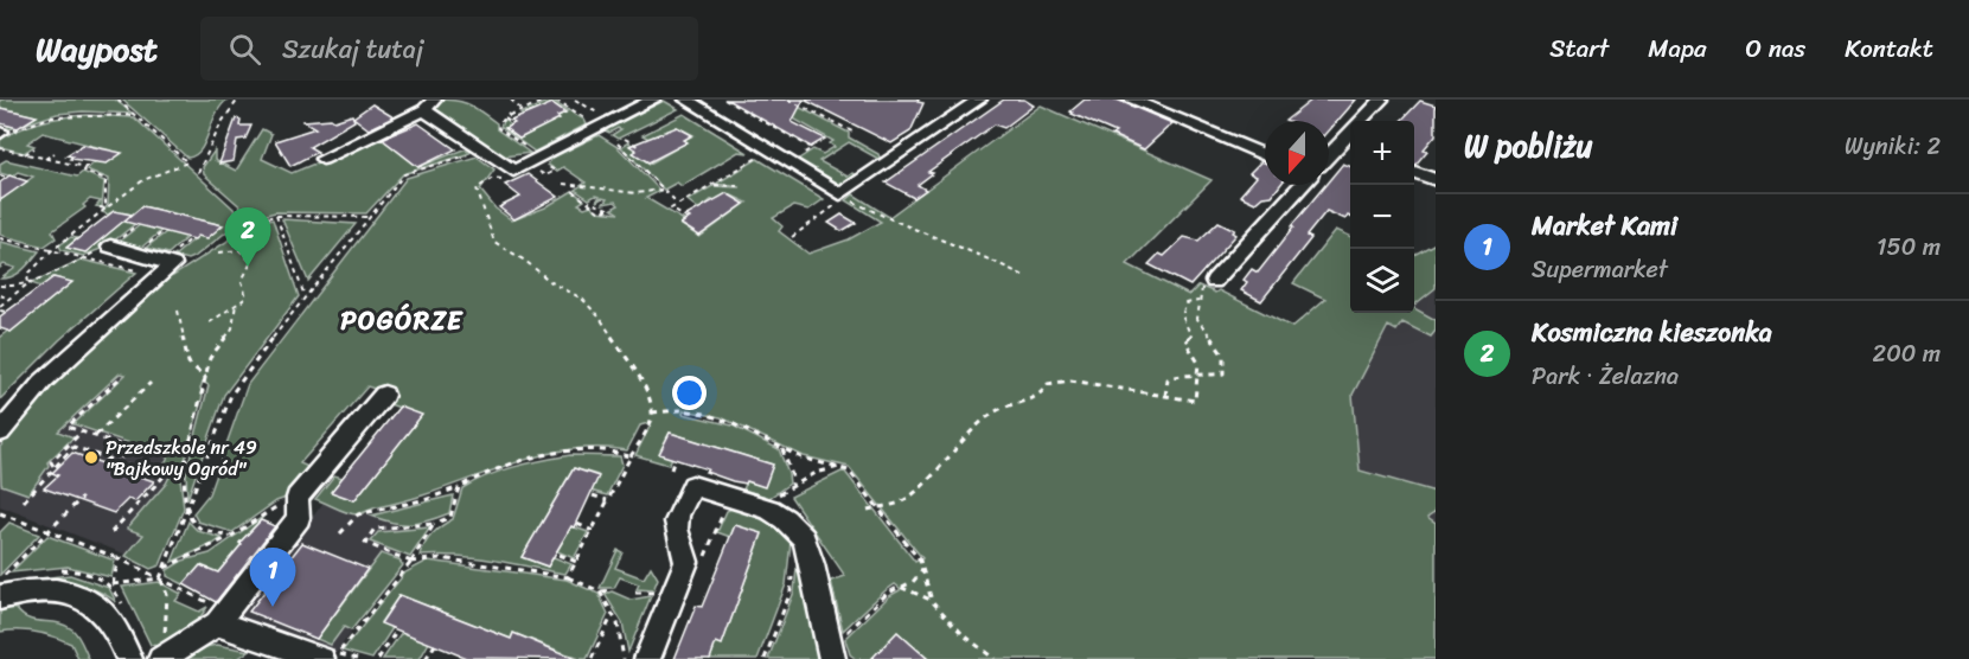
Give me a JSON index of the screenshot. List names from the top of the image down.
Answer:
{
  "districts": ["POGÓRZE"],
  "places": ["Przedszkole nr 49 \"Bajkowy Ogród\""],
  "north": "bottom",
  "page": {
    "header": "Waypost",
    "search": "Szukaj tutaj",
    "nav": [
      "Start",
      "Mapa",
      "O nas",
      "Kontakt"
    ],
    "heading": ["W pobliżu", "Wyniki: 2"],
    "map_buttons": ["+", "−"],
    "list": [
      {
        "mark": "1",
        "name": "Market Kami",
        "note": "Supermarket",
        "value": "150 m"
      },
      {
        "mark": "2",
        "name": "Kosmiczna kieszonka",
        "note": "Park · Żelazna",
        "value": "200 m"
      }
    ],
    "pins": ["2", "1"]
  }
}
